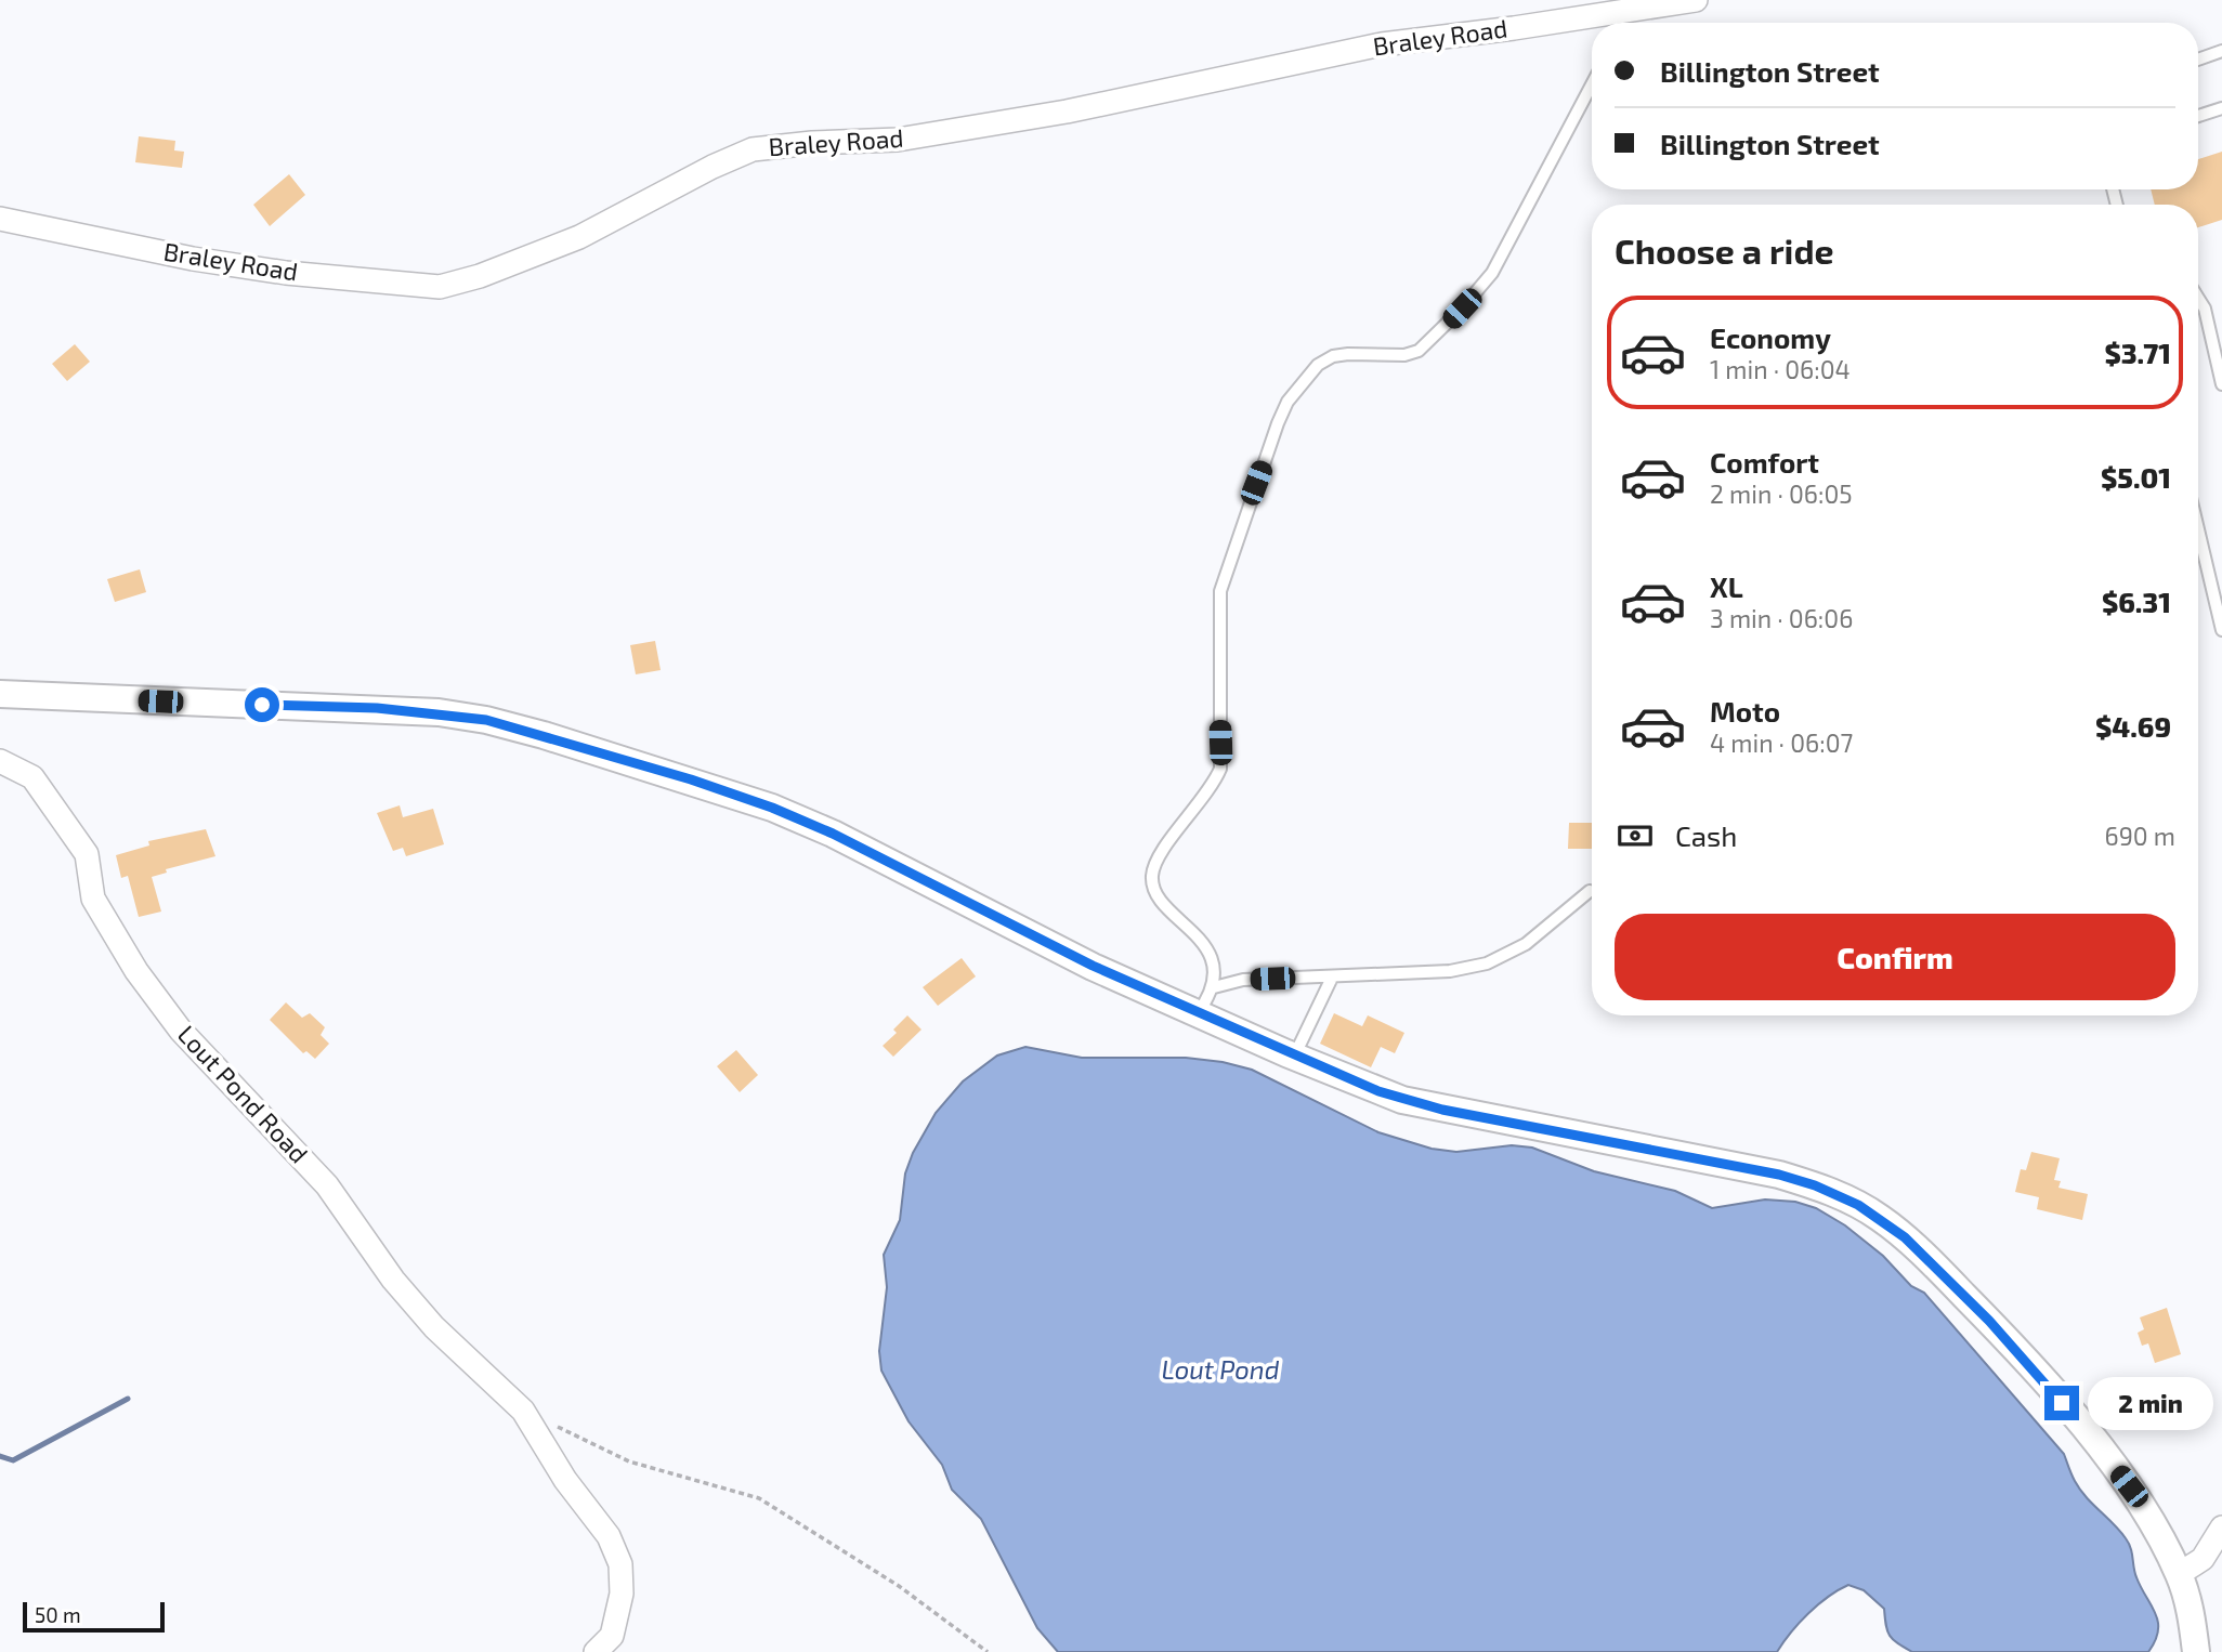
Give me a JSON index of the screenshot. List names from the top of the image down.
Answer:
{
  "streets": {
    "street": ["Braley Road", "Lout Pond Road"]
  },
  "water": ["Lout Pond"],
  "scale_bar": "50 m",
  "page": {
    "banner": ["Billington Street", "Billington Street"],
    "heading": "Choose a ride",
    "list": [
      {
        "name": "Economy",
        "note": "1 min · 06:04",
        "value": "$3.71"
      },
      {
        "name": "Comfort",
        "note": "2 min · 06:05",
        "value": "$5.01"
      },
      {
        "name": "XL",
        "note": "3 min · 06:06",
        "value": "$6.31"
      },
      {
        "name": "Moto",
        "note": "4 min · 06:07",
        "value": "$4.69"
      }
    ],
    "pay": ["Cash", "690 m"],
    "buttons": "Confirm",
    "bubble": "2 min",
    "scale": "50 m"
  }
}
